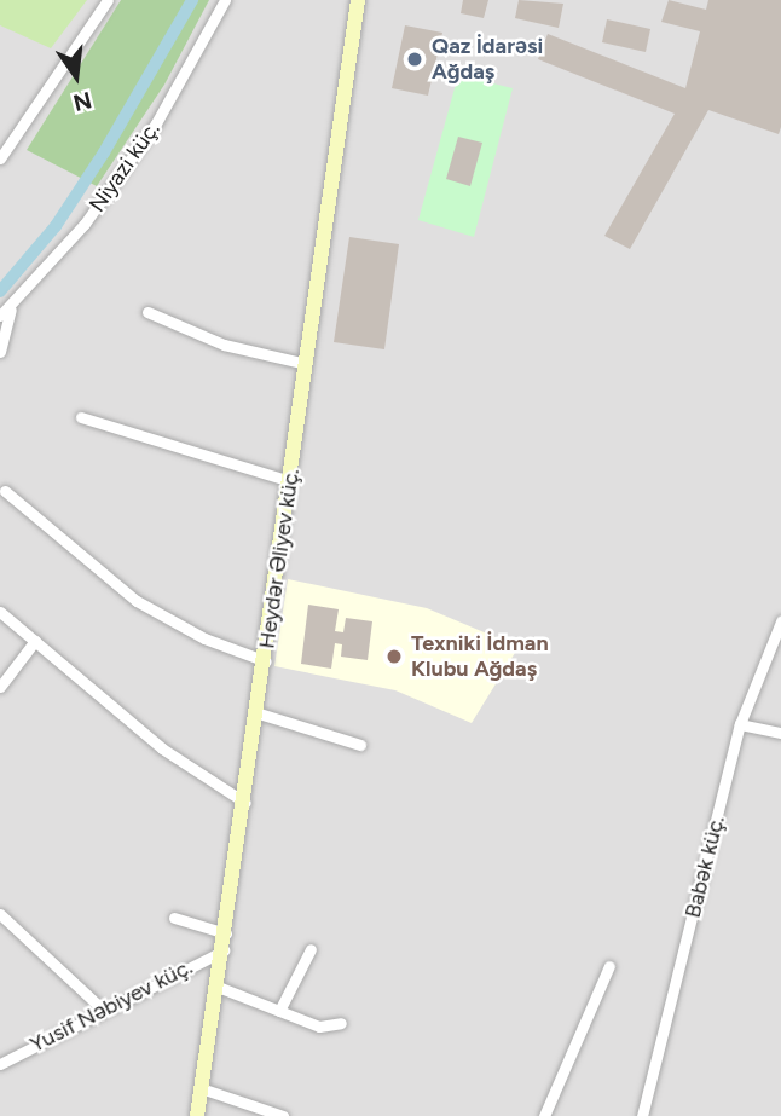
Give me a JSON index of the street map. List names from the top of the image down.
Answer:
{
  "streets": {
    "main road": ["Heydər Əliyev küç."],
    "street": ["Niyazi küç.", "Babək küç.", "Yusif Nəbiyev küç."]
  },
  "crossings": [
    ["Heydər Əliyev küç.", "Yusif Nəbiyev küç."]
  ],
  "places": ["Qaz İdarəsi Ağdaş", "Texniki İdman Klubu Ağdaş"],
  "north": "bottom"
}
